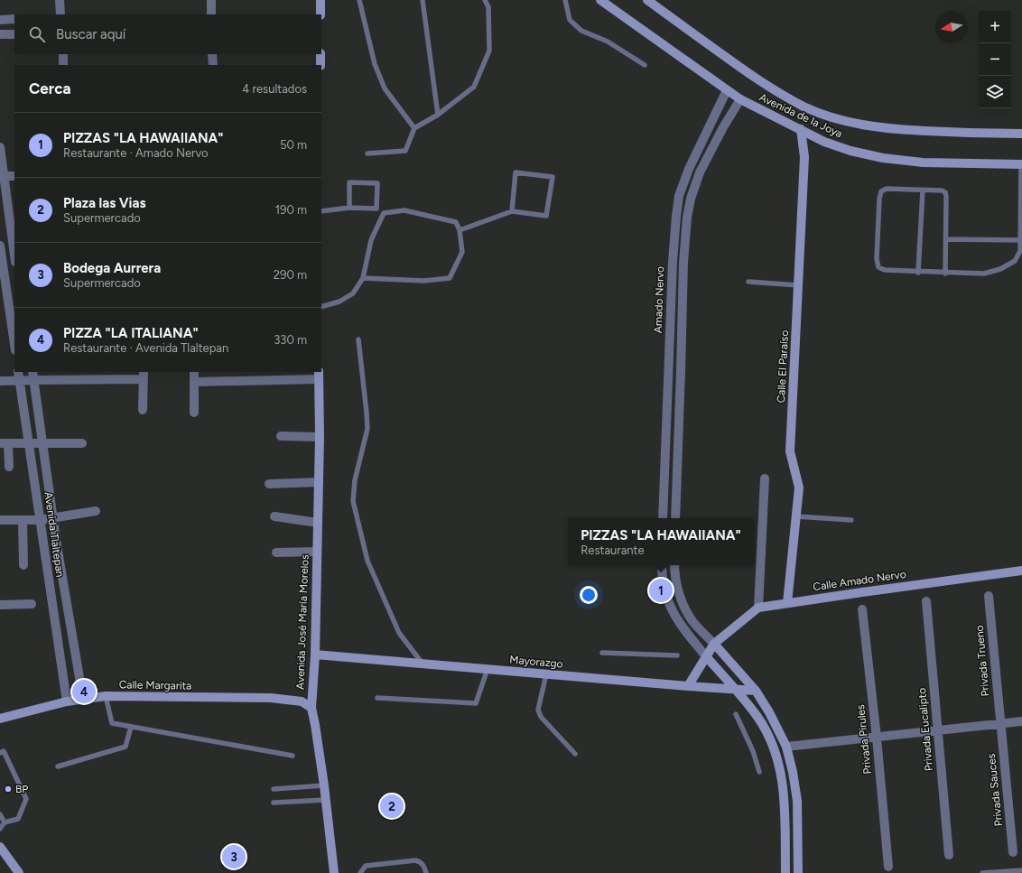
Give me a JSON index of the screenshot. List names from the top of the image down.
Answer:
{
  "streets": {
    "main road": [
      "Avenida de la Joya",
      "Calle El Paraíso",
      "Calle Amado Nervo",
      "Avenida José María Morelos",
      "Mayorazgo",
      "Calle Margarita"
    ],
    "street": [
      "Amado Nervo",
      "Avenida Tlaltepan",
      "Privada Trueno",
      "Privada Eucalipto",
      "Privada Pirules",
      "Privada Sauces"
    ]
  },
  "crossings": [
    ["Avenida de la Joya", "Amado Nervo"],
    ["Avenida de la Joya", "Calle El Paraíso"],
    ["Calle El Paraíso", "Calle Amado Nervo"],
    ["Avenida Tlaltepan", "Calle Margarita"],
    ["Avenida José María Morelos", "Mayorazgo"],
    ["Avenida José María Morelos", "Calle Margarita"],
    ["Privada Trueno", "Privada Sauces"]
  ],
  "places": ["BP"],
  "north": "left",
  "page": {
    "map_buttons": ["+", "−"],
    "search": "Buscar aquí",
    "heading": ["Cerca", "4 resultados"],
    "list": [
      {
        "mark": "1",
        "name": "PIZZAS \"LA HAWAIIANA\"",
        "note": "Restaurante · Amado Nervo",
        "value": "50 m"
      },
      {
        "mark": "2",
        "name": "Plaza las Vias",
        "note": "Supermercado",
        "value": "190 m"
      },
      {
        "mark": "3",
        "name": "Bodega Aurrera",
        "note": "Supermercado",
        "value": "290 m"
      },
      {
        "mark": "4",
        "name": "PIZZA \"LA ITALIANA\"",
        "note": "Restaurante · Avenida Tlaltepan",
        "value": "330 m"
      }
    ],
    "popup": ["PIZZAS \"LA HAWAIIANA\"", "Restaurante"],
    "pins": [
      "1",
      "4",
      "2",
      "3"
    ]
  }
}
